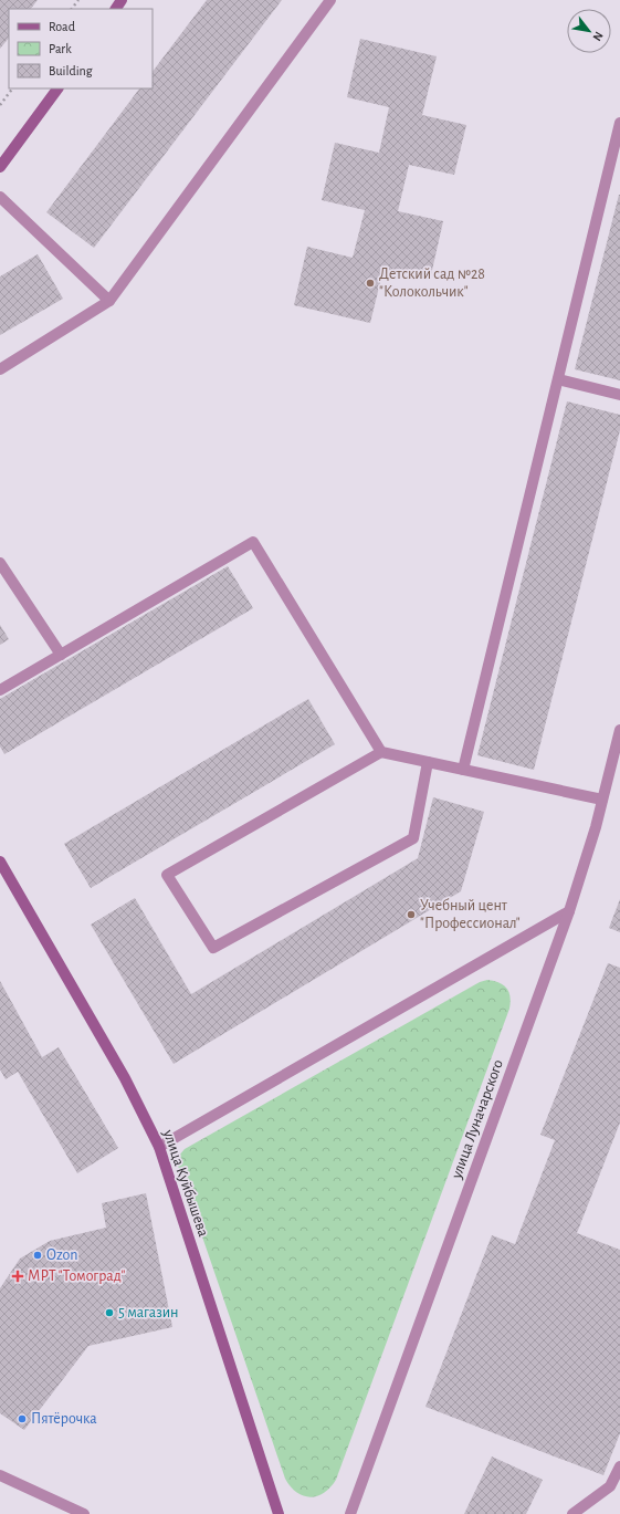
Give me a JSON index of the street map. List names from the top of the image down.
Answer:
{
  "streets": {
    "street": ["улица Луначарского", "улица Куйбышева"]
  },
  "places": {
    "other": [
      "Детский сад №28 \"Колокольчик\"",
      "Учебный цент \"Профессионал\"",
      "Ozon",
      "5 магазин",
      "Пятёрочка"
    ],
    "health": ["МРТ \"Томоград\""]
  },
  "legend": ["Road", "Park", "Building"],
  "north": "bottom right"
}
